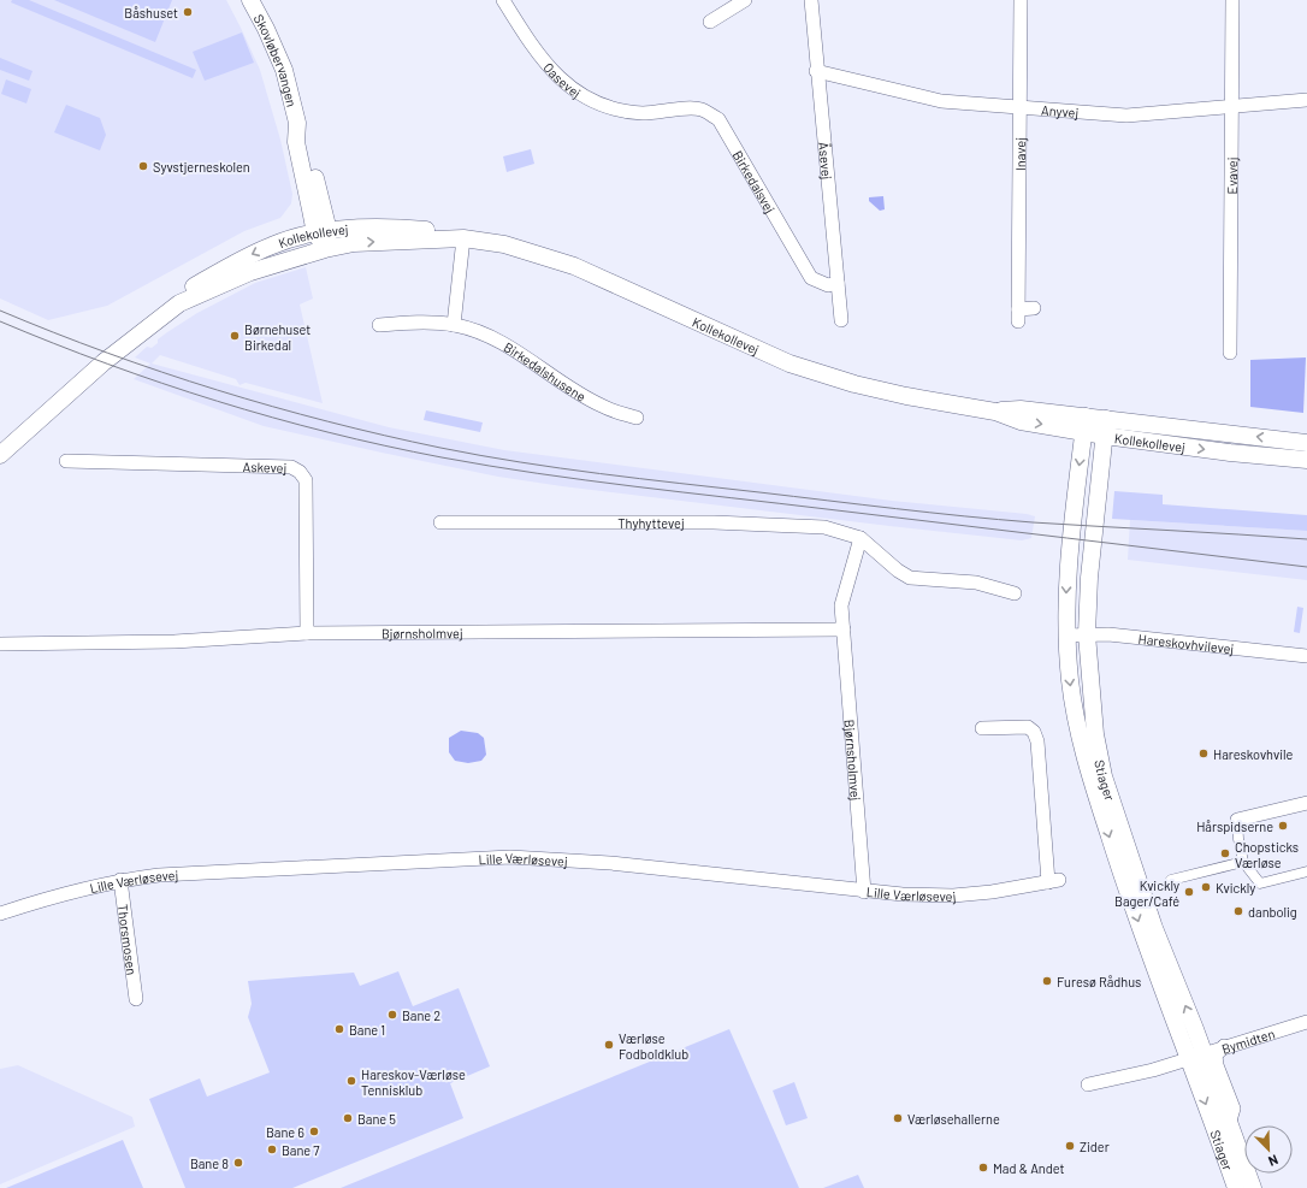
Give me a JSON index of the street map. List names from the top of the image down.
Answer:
{
  "streets": {
    "street": [
      "Skovløbervangen",
      "Oasevej",
      "Anyvej",
      "Inavej",
      "Åsevej",
      "Evavej",
      "Birkedalsvej",
      "Kollekollevej",
      "Birkedalshusene",
      "Askevej",
      "Thyhyttevej",
      "Bjørnsholmvej",
      "Hareskovhvilevej",
      "Stiager",
      "Lille Værløsevej",
      "Thorsmosen",
      "Bymidten"
    ]
  },
  "crossings": [
    ["Skovløbervangen", "Kollekollevej"],
    ["Oasevej", "Birkedalsvej"],
    ["Anyvej", "Inavej"],
    ["Anyvej", "Åsevej"],
    ["Anyvej", "Evavej"],
    ["Åsevej", "Birkedalsvej"],
    ["Kollekollevej", "Stiager"],
    ["Askevej", "Bjørnsholmvej"],
    ["Thyhyttevej", "Bjørnsholmvej"],
    ["Bjørnsholmvej", "Lille Værløsevej"],
    ["Hareskovhvilevej", "Stiager"],
    ["Stiager", "Bymidten"],
    ["Lille Værløsevej", "Thorsmosen"]
  ],
  "places": [
    "Båshuset",
    "Syvstjerneskolen",
    "Børnehuset Birkedal",
    "Hareskovhvile",
    "Hårspidserne",
    "Chopsticks Værløse",
    "Kvickly",
    "Kvickly Bager/Café",
    "danbolig",
    "Furesø Rådhus",
    "Bane 2",
    "Bane 1",
    "Værløse Fodboldklub",
    "Hareskov-Værløse Tennisklub",
    "Bane 5",
    "Værløsehallerne",
    "Bane 6",
    "Zider",
    "Bane 7",
    "Bane 8",
    "Mad & Andet"
  ],
  "north": "bottom right"
}
